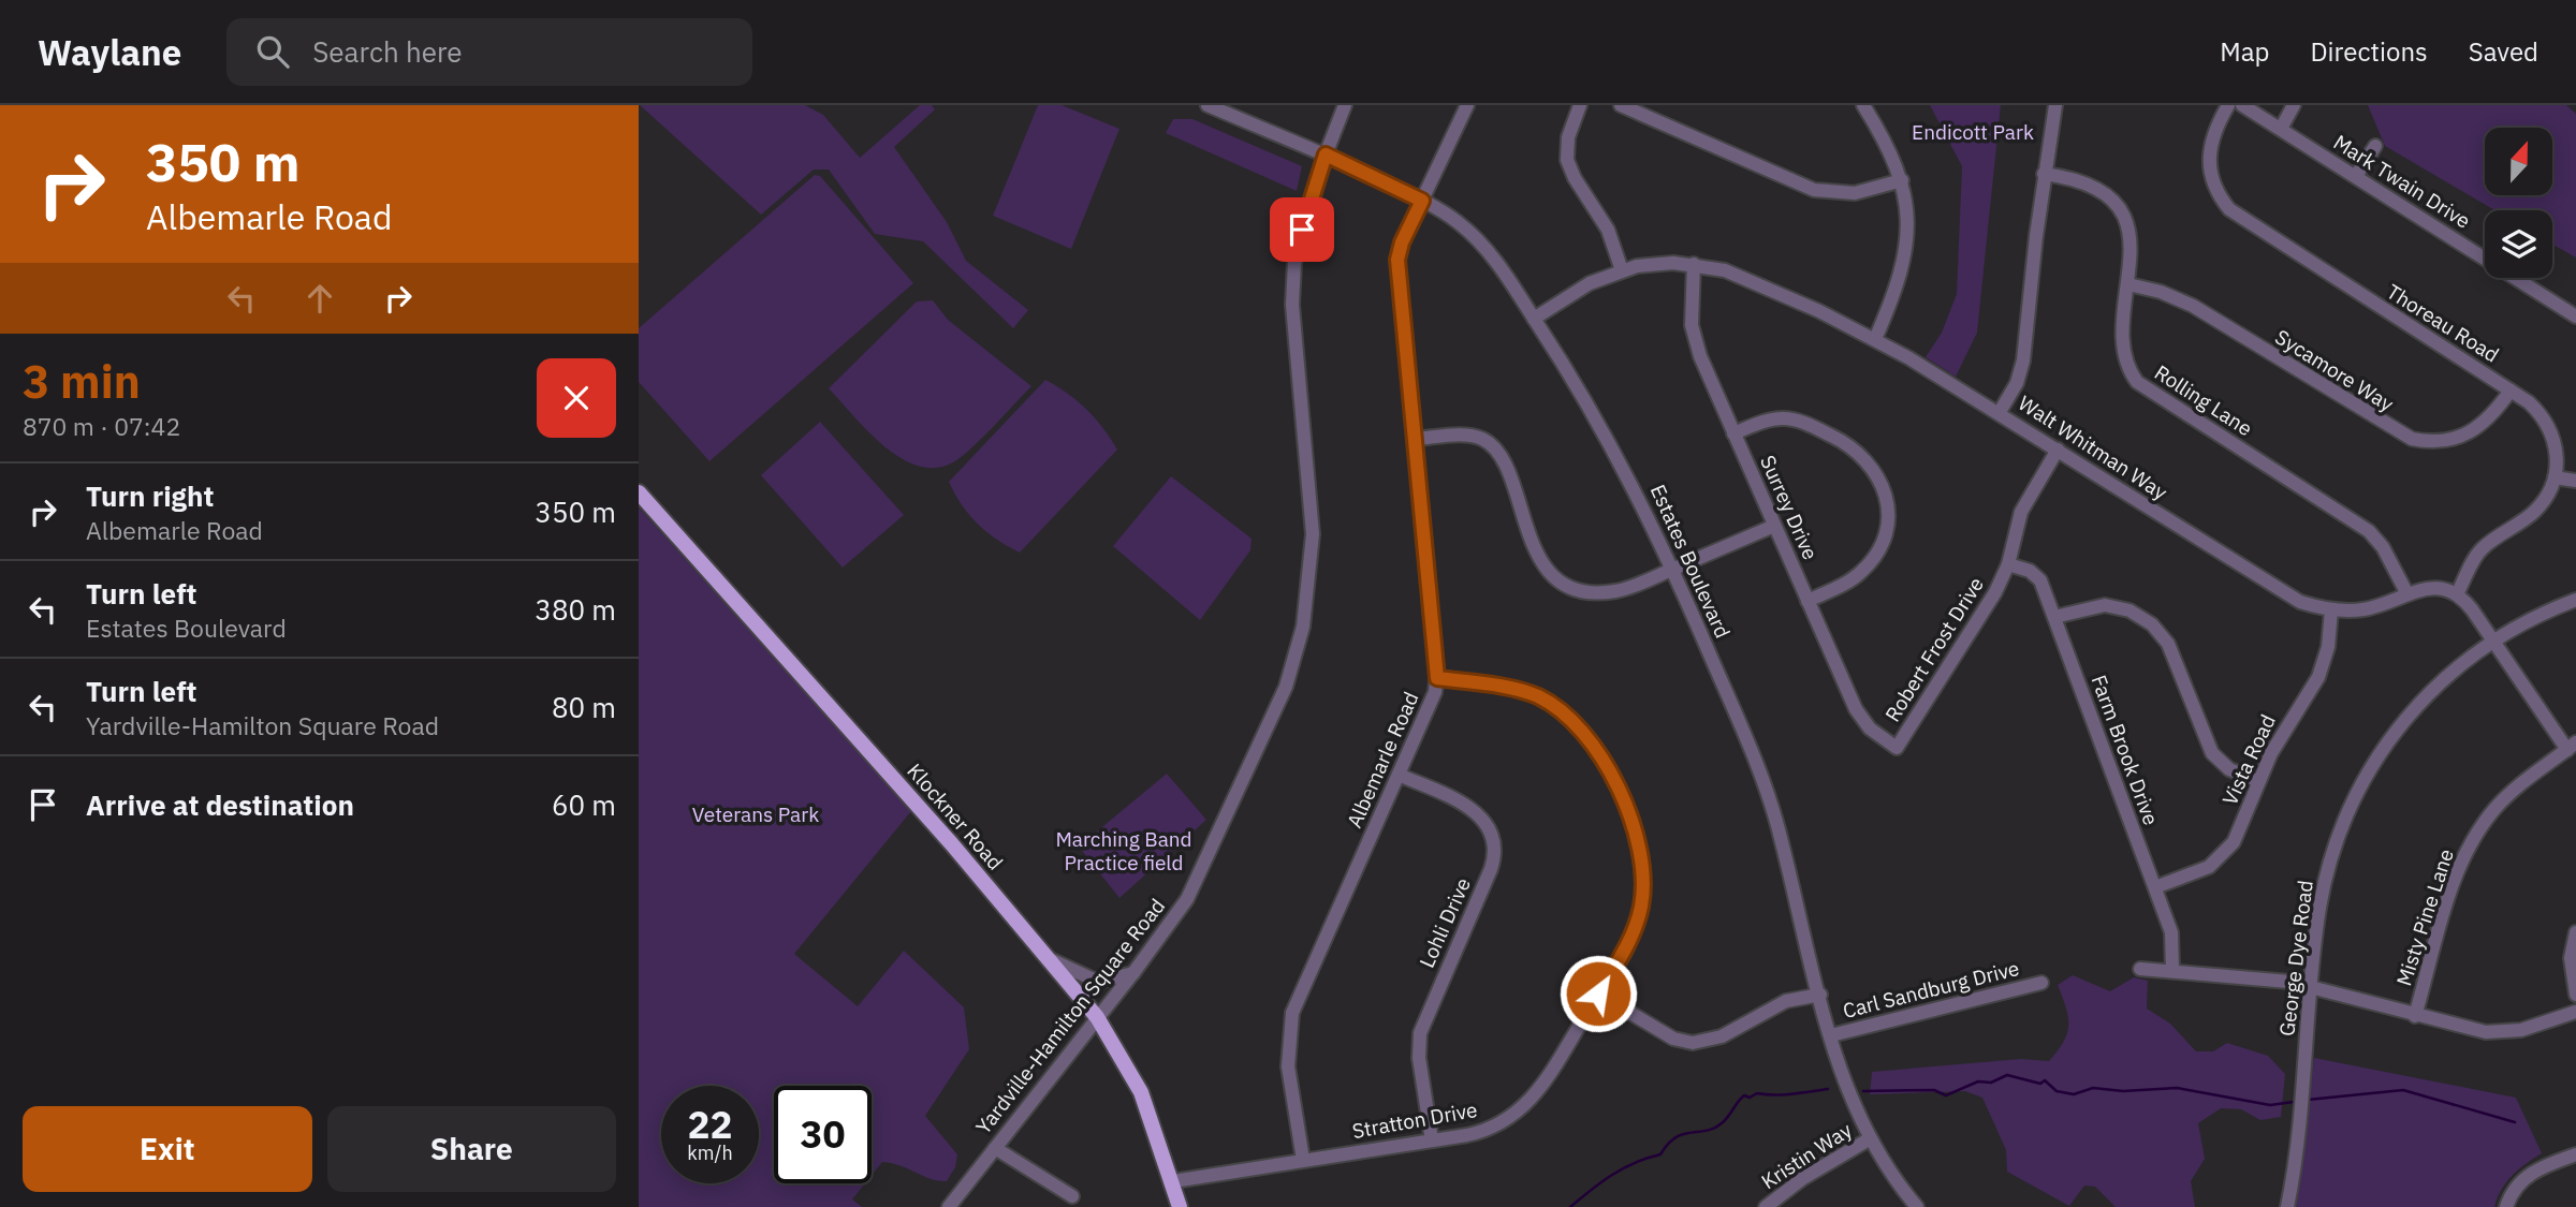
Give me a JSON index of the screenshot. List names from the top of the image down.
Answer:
{
  "streets": {
    "main road": ["Klockner Road"],
    "street": [
      "Mark Twain Drive",
      "Thoreau Road",
      "Sycamore Way",
      "Rolling Lane",
      "Walt Whitman Way",
      "Surrey Drive",
      "Estates Boulevard",
      "Robert Frost Drive",
      "Farm Brook Drive",
      "Albemarle Road",
      "Vista Road",
      "Misty Pine Lane",
      "Lohli Drive",
      "George Dye Road",
      "Carl Sandburg Drive",
      "Yardville-Hamilton Square Road",
      "Stratton Drive",
      "Kristin Way"
    ]
  },
  "crossings": [
    ["Thoreau Road", "Sycamore Way"],
    ["Sycamore Way", "Rolling Lane"],
    ["Rolling Lane", "Walt Whitman Way"],
    ["Walt Whitman Way", "Surrey Drive"],
    ["Walt Whitman Way", "Estates Boulevard"],
    ["Walt Whitman Way", "Robert Frost Drive"],
    ["Walt Whitman Way", "Vista Road"],
    ["Surrey Drive", "Robert Frost Drive"],
    ["Estates Boulevard", "Albemarle Road"],
    ["Estates Boulevard", "Carl Sandburg Drive"],
    ["Estates Boulevard", "Yardville-Hamilton Square Road"],
    ["Estates Boulevard", "Kristin Way"],
    ["Robert Frost Drive", "Farm Brook Drive"],
    ["Farm Brook Drive", "Vista Road"],
    ["Albemarle Road", "Lohli Drive"],
    ["Albemarle Road", "Stratton Drive"],
    ["Klockner Road", "Yardville-Hamilton Square Road"],
    ["Klockner Road", "Stratton Drive"],
    ["Lohli Drive", "Stratton Drive"]
  ],
  "parks": ["Endicott Park", "Veterans Park", "Marching Band Practice field"],
  "north": "top",
  "page": {
    "header": "Waylane",
    "search": "Search here",
    "nav": ["Map", "Directions", "Saved"],
    "turn": ["350 m", "Albemarle Road"],
    "heading": ["3 min", "870 m · 07:42"],
    "list": [
      {
        "name": "Turn right",
        "note": "Albemarle Road",
        "value": "350 m"
      },
      {
        "name": "Turn left",
        "note": "Estates Boulevard",
        "value": "380 m"
      },
      {
        "name": "Turn left",
        "note": "Yardville-Hamilton Square Road",
        "value": "80 m"
      },
      {
        "name": "Arrive at destination",
        "value": "60 m"
      }
    ],
    "speed": "22 km/h",
    "limit": "30",
    "buttons": ["Exit", "Share"]
  }
}
